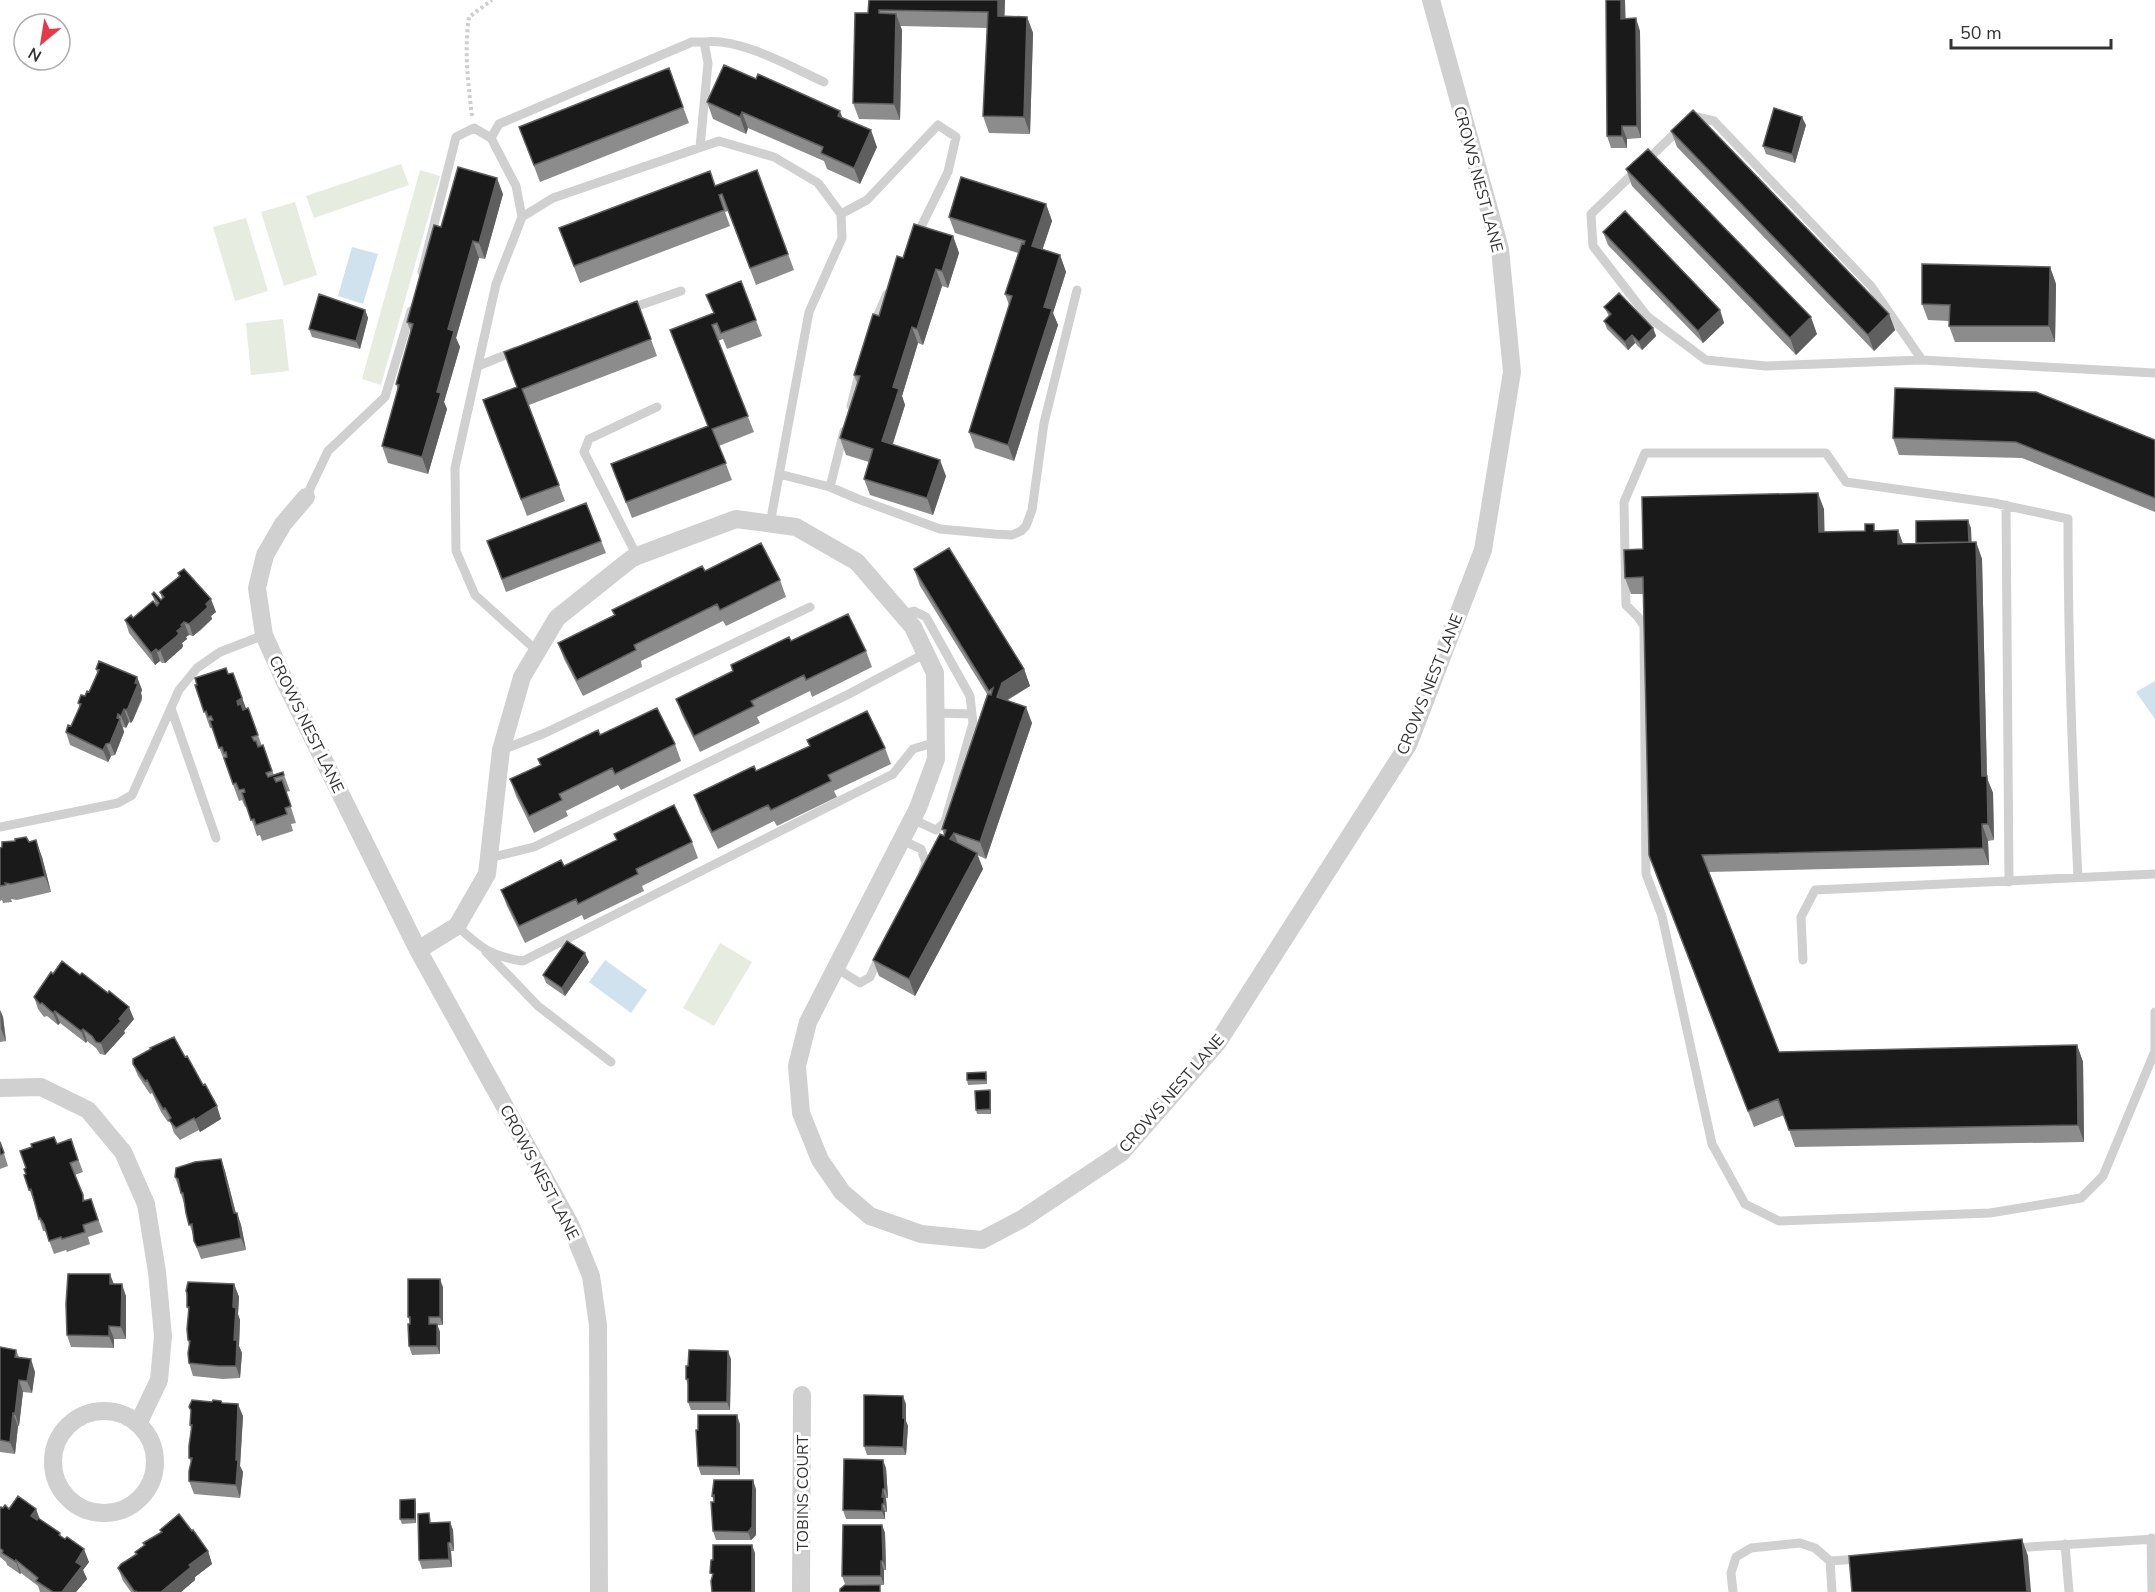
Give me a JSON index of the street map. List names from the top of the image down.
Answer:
{
  "streets": {
    "street": ["CROWS NEST LANE", "TOBINS COURT"]
  },
  "scale_bar": "50 m",
  "north": "bottom left"
}
